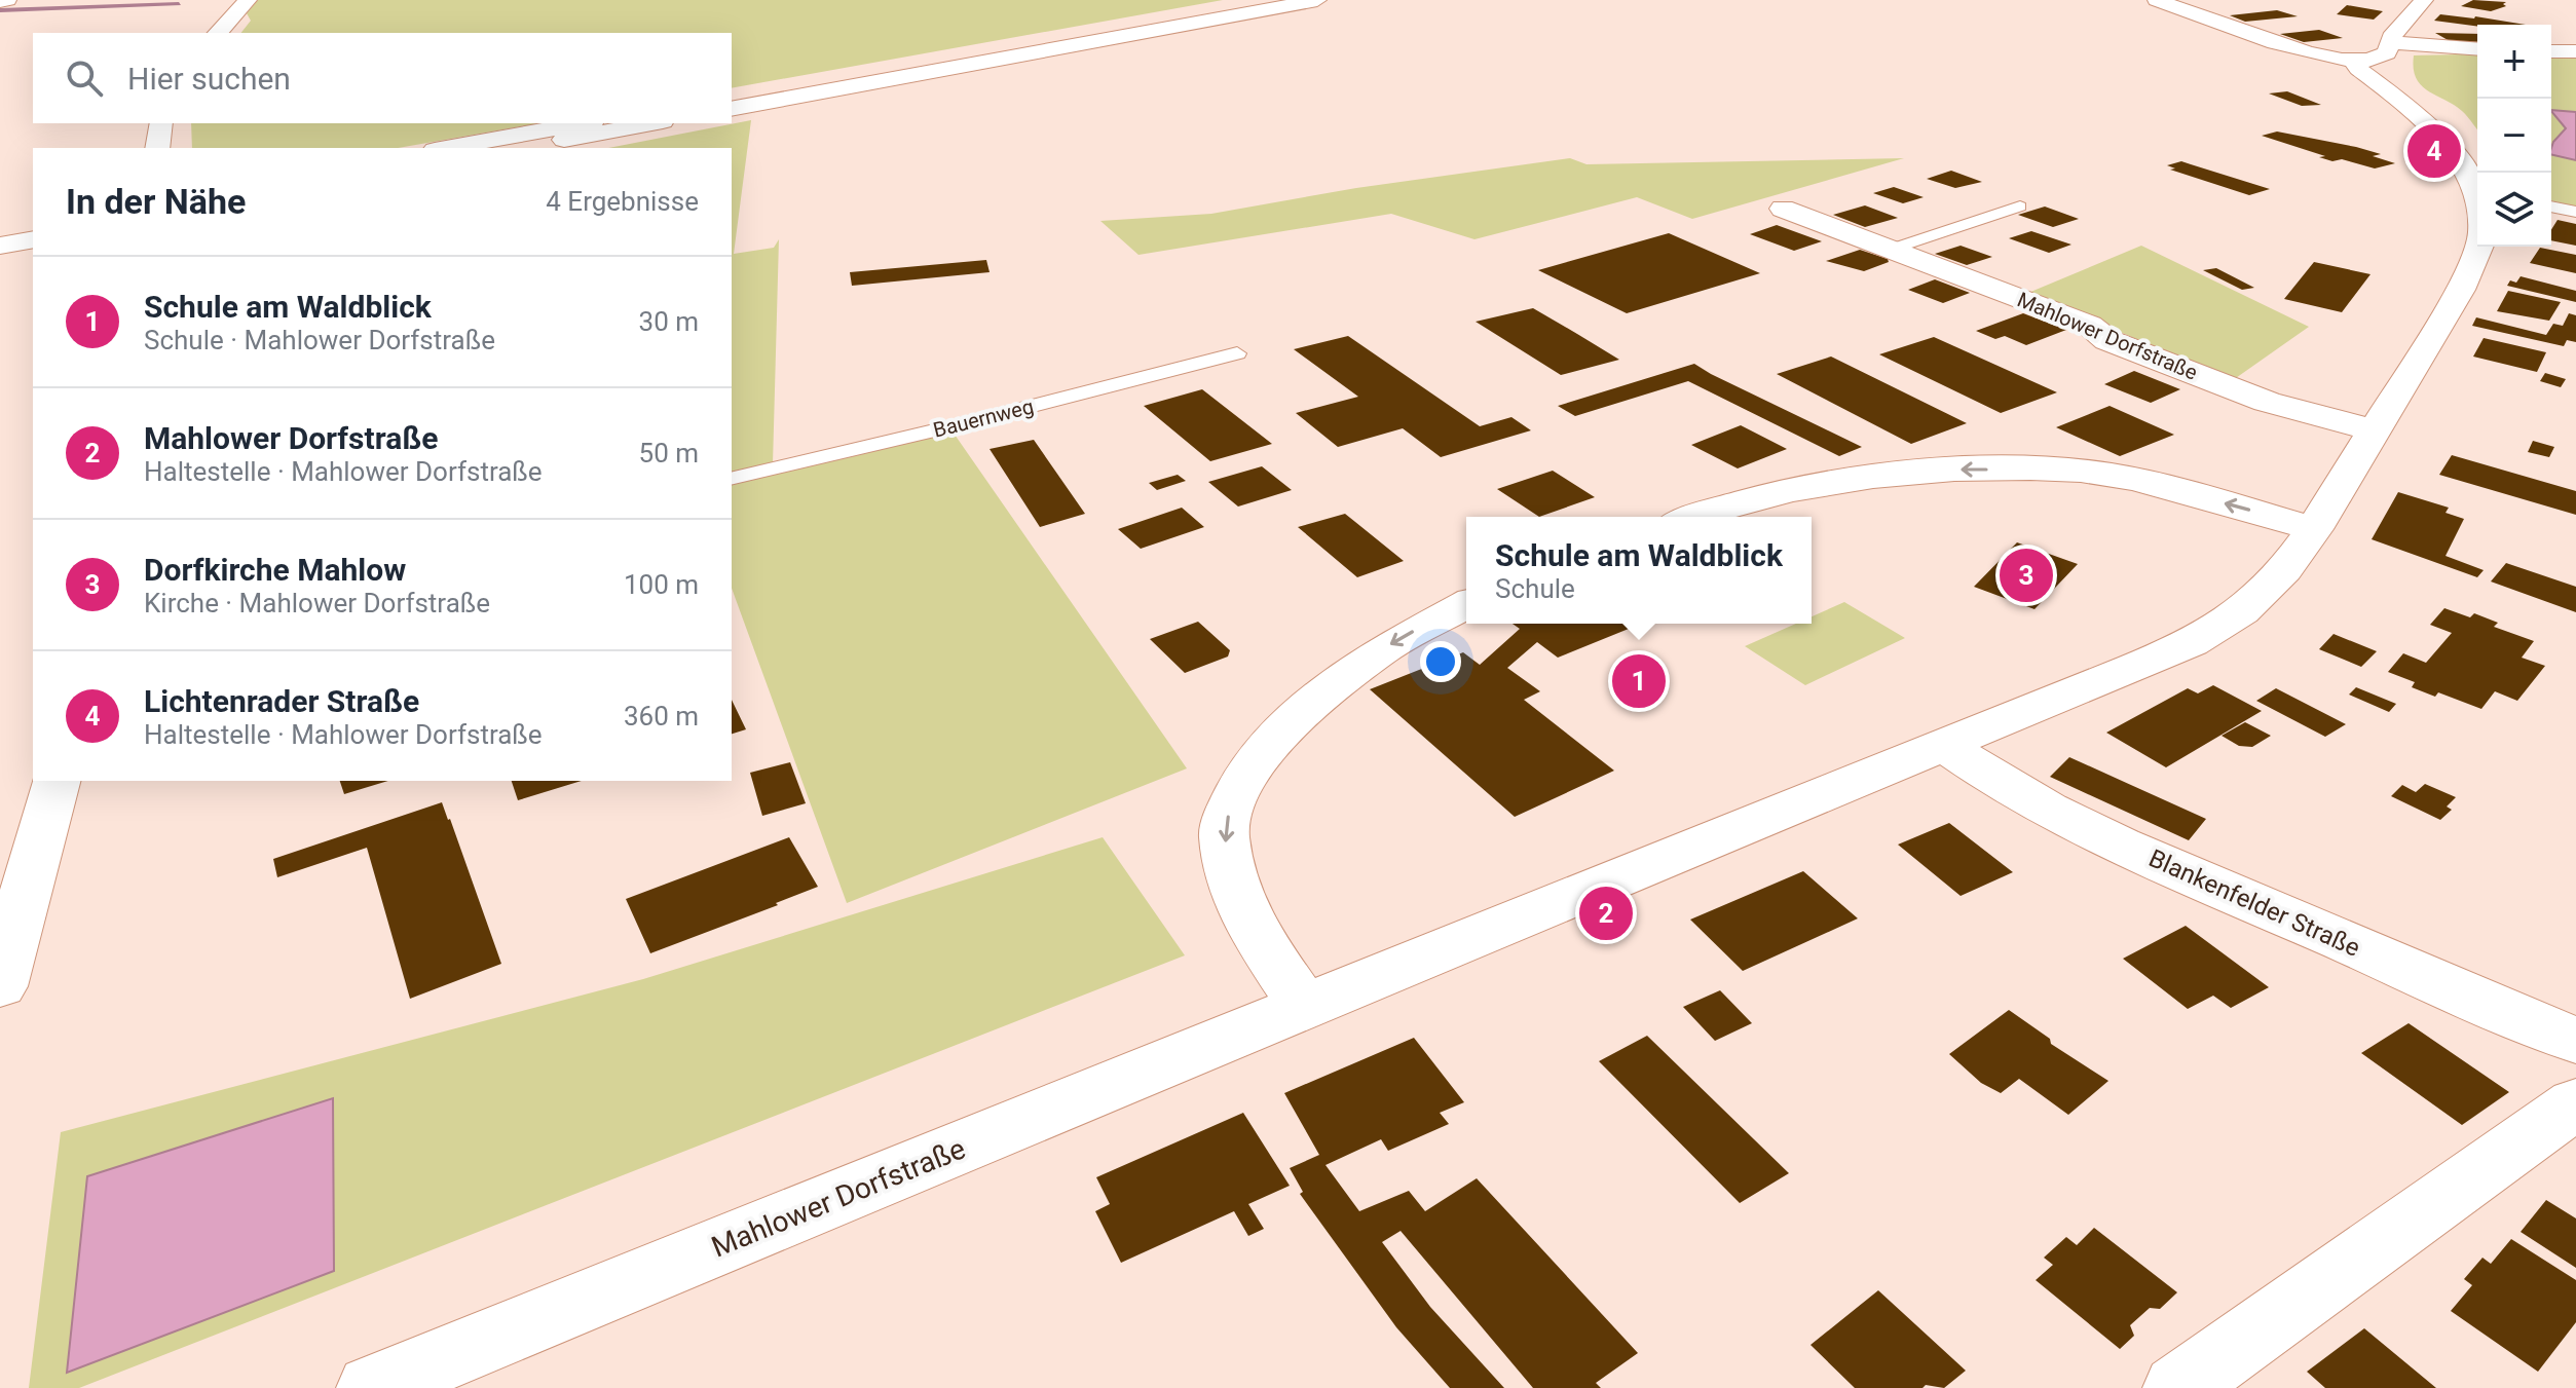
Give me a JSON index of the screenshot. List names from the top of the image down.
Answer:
{
  "streets": {
    "street": ["Mahlower Dorfstraße", "Blankenfelder Straße"],
    "lane": ["Bauernweg"]
  },
  "crossings": [
    ["Mahlower Dorfstraße", "Blankenfelder Straße"]
  ],
  "page": {
    "map_buttons": ["+", "−"],
    "search": "Hier suchen",
    "pins": [
      "4",
      "3",
      "1",
      "2"
    ],
    "heading": ["In der Nähe", "4 Ergebnisse"],
    "list": [
      {
        "mark": "1",
        "name": "Schule am Waldblick",
        "note": "Schule · Mahlower Dorfstraße",
        "value": "30 m"
      },
      {
        "mark": "2",
        "name": "Mahlower Dorfstraße",
        "note": "Haltestelle · Mahlower Dorfstraße",
        "value": "50 m"
      },
      {
        "mark": "3",
        "name": "Dorfkirche Mahlow",
        "note": "Kirche · Mahlower Dorfstraße",
        "value": "100 m"
      },
      {
        "mark": "4",
        "name": "Lichtenrader Straße",
        "note": "Haltestelle · Mahlower Dorfstraße",
        "value": "360 m"
      }
    ],
    "popup": ["Schule am Waldblick", "Schule"]
  }
}
